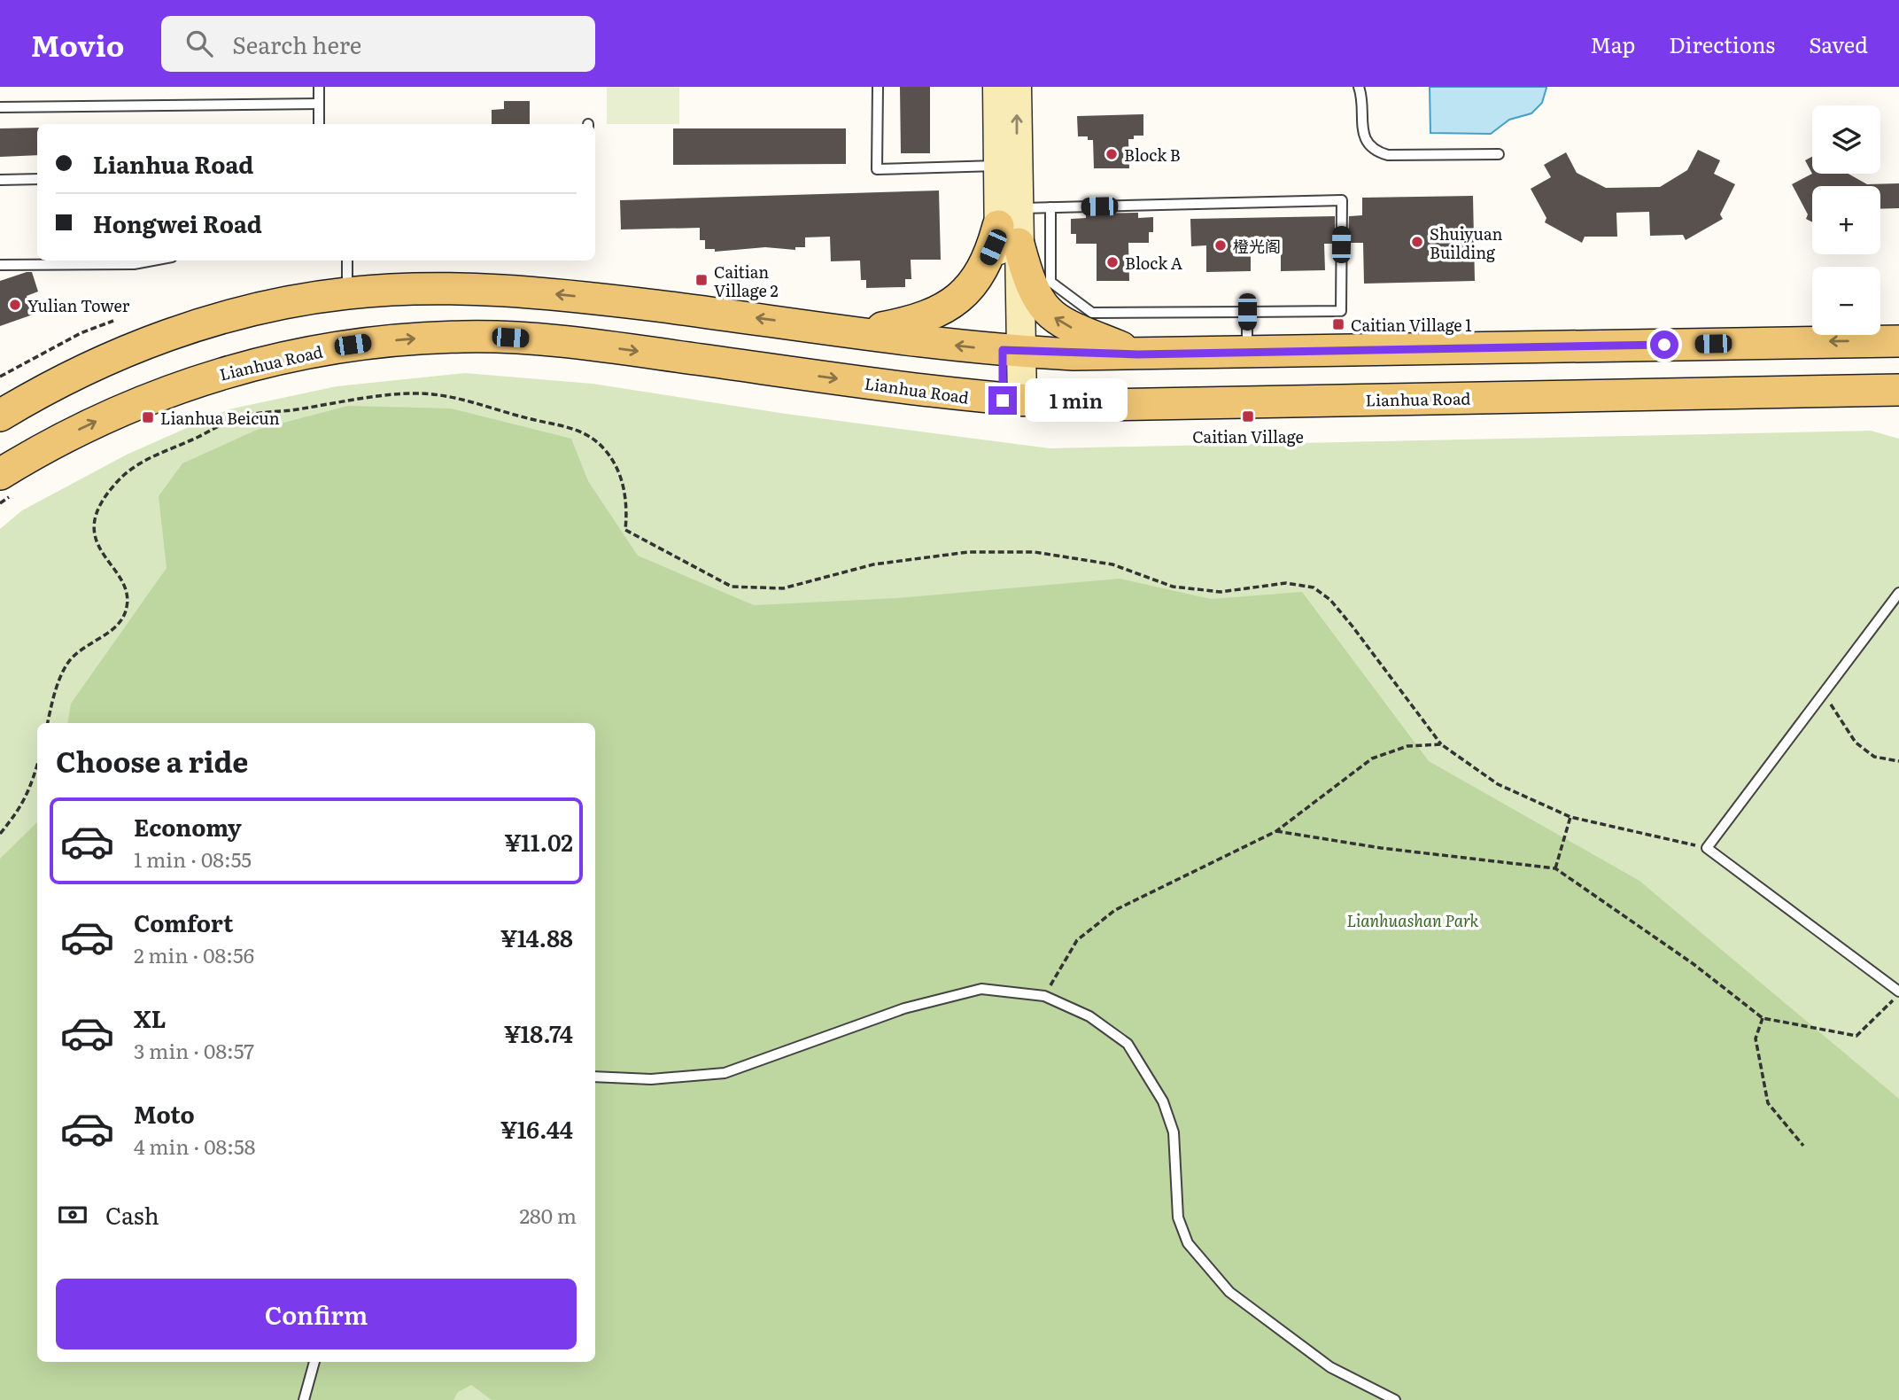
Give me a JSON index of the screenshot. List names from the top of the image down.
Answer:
{
  "streets": {
    "main road": ["Lianhua Road"]
  },
  "parks": ["Lianhuashan Park"],
  "places": {
    "other": [
      "Block B",
      "Shuiyuan Building",
      "橙光阁",
      "Block A",
      "Yulian Tower"
    ],
    "transit": [
      "Caitian Village 2",
      "Caitian Village 1",
      "Caitian Village",
      "Lianhua Beicun"
    ]
  },
  "page": {
    "header": "Movio",
    "search": "Search here",
    "nav": ["Map", "Directions", "Saved"],
    "map_buttons": ["+", "−"],
    "banner": ["Lianhua Road", "Hongwei Road"],
    "bubble": "1 min",
    "heading": "Choose a ride",
    "list": [
      {
        "name": "Economy",
        "note": "1 min · 08:55",
        "value": "¥11.02"
      },
      {
        "name": "Comfort",
        "note": "2 min · 08:56",
        "value": "¥14.88"
      },
      {
        "name": "XL",
        "note": "3 min · 08:57",
        "value": "¥18.74"
      },
      {
        "name": "Moto",
        "note": "4 min · 08:58",
        "value": "¥16.44"
      }
    ],
    "pay": ["Cash", "280 m"],
    "buttons": "Confirm"
  }
}
